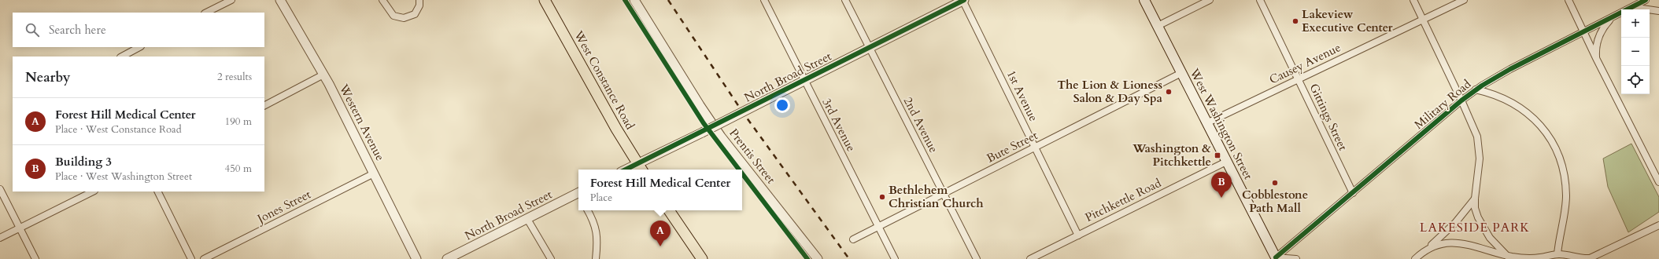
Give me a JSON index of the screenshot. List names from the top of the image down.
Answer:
{
  "streets": {
    "main road": ["West Constance Road", "West Washington Street"],
    "street": [
      "Causey Avenue",
      "North Broad Street",
      "1st Avenue",
      "Military Road",
      "Gittings Street",
      "Western Avenue",
      "3rd Avenue",
      "2nd Avenue",
      "Bute Street",
      "Prentis Street",
      "Pitchkettle Road",
      "Jones Street"
    ]
  },
  "crossings": [
    ["Causey Avenue", "Gittings Street"],
    ["Causey Avenue", "West Washington Street"],
    ["North Broad Street", "West Constance Road"],
    ["North Broad Street", "1st Avenue"],
    ["North Broad Street", "3rd Avenue"],
    ["North Broad Street", "2nd Avenue"],
    ["1st Avenue", "Bute Street"],
    ["1st Avenue", "Pitchkettle Road"],
    ["Military Road", "Gittings Street"],
    ["Military Road", "West Washington Street"],
    ["Western Avenue", "Jones Street"],
    ["West Washington Street", "Bute Street"],
    ["West Washington Street", "Pitchkettle Road"],
    ["3rd Avenue", "Bute Street"],
    ["2nd Avenue", "Bute Street"]
  ],
  "districts": ["LAKESIDE PARK"],
  "places": {
    "other": [
      "Lakeview Executive Center",
      "The Lion & Lioness Salon & Day Spa",
      "Cobblestone Path Mall",
      "Bethlehem Christian Church"
    ],
    "transit": ["Washington & Pitchkettle"]
  },
  "page": {
    "map_buttons": ["+", "−"],
    "search": "Search here",
    "heading": ["Nearby", "2 results"],
    "list": [
      {
        "mark": "A",
        "name": "Forest Hill Medical Center",
        "note": "Place · West Constance Road",
        "value": "190 m"
      },
      {
        "mark": "B",
        "name": "Building 3",
        "note": "Place · West Washington Street",
        "value": "450 m"
      }
    ],
    "popup": ["Forest Hill Medical Center", "Place"],
    "pins": ["B", "A"]
  }
}
